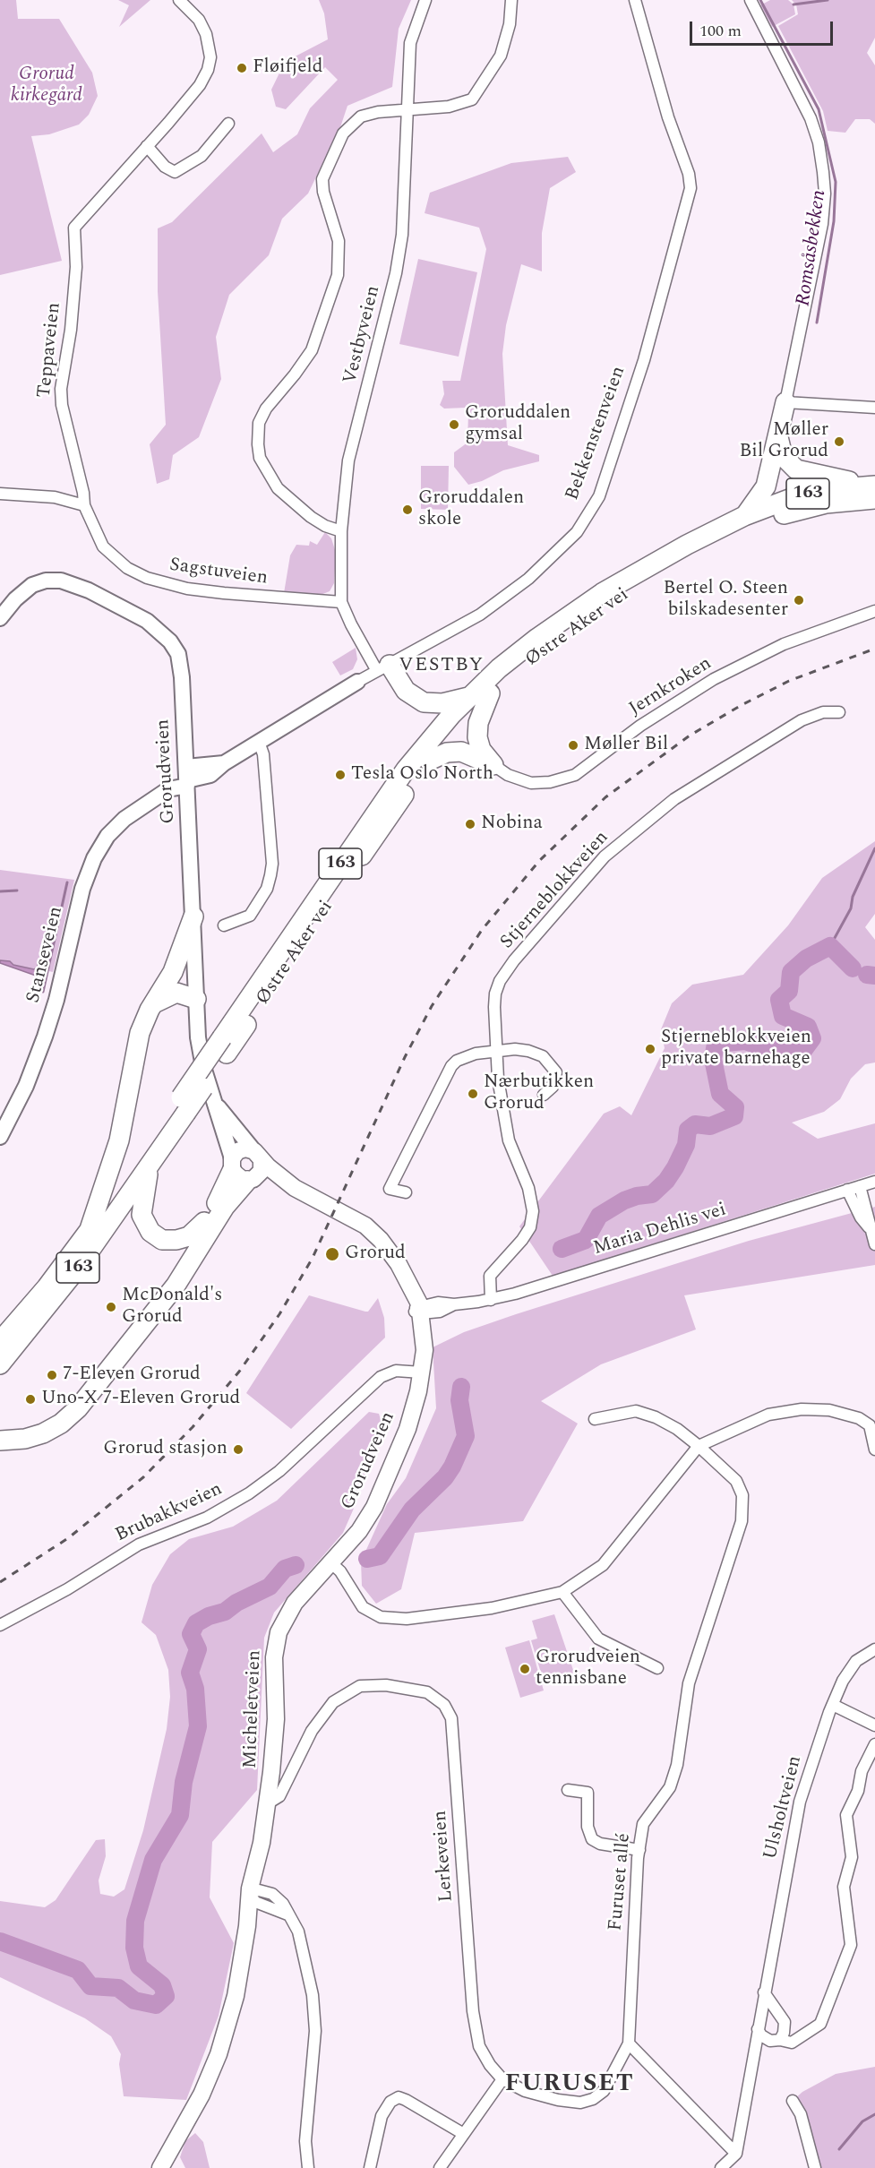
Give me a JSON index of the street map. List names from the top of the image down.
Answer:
{
  "streets": {
    "highway": ["163", "Østre Aker vei"],
    "main road": ["Grorudveien", "Micheletveien"],
    "street": [
      "Vestbyveien",
      "Teppaveien",
      "Bekkenstenveien",
      "Sagstuveien",
      "Jernkroken",
      "Stjerneblokkveien",
      "Stanseveien",
      "Maria Dehlis vei",
      "Brubakkveien",
      "Ulsholtveien",
      "Lerkeveien",
      "Furuset allé"
    ]
  },
  "crossings": [
    ["Vestbyveien", "Bekkenstenveien"],
    ["Vestbyveien", "Sagstuveien"],
    ["Teppaveien", "Sagstuveien"],
    ["Bekkenstenveien", "Grorudveien"],
    ["Bekkenstenveien", "Stanseveien"],
    ["163", "Østre Aker vei"],
    ["163", "Grorudveien"],
    ["Grorudveien", "Stanseveien"],
    ["Grorudveien", "Maria Dehlis vei"],
    ["Grorudveien", "Brubakkveien"],
    ["Grorudveien", "Micheletveien"],
    ["Stjerneblokkveien", "Maria Dehlis vei"],
    ["Micheletveien", "Lerkeveien"],
    ["Lerkeveien", "Furuset allé"]
  ],
  "districts": ["VESTBY", "FURUSET"],
  "water": ["Romsåsbekken"],
  "parks": ["Grorud kirkegård"],
  "places": [
    "Fløifjeld",
    "Groruddalen gymsal",
    "Møller Bil Grorud",
    "Groruddalen skole",
    "Bertel O. Steen bilskadesenter",
    "Møller Bil",
    "Tesla Oslo North",
    "Nobina",
    "Stjerneblokkveien private barnehage",
    "Nærbutikken Grorud",
    "Grorud",
    "McDonald's Grorud",
    "7-Eleven Grorud",
    "Uno-X 7-Eleven Grorud",
    "Grorud stasjon",
    "Grorudveien tennisbane"
  ],
  "scale_bar": "100 m"
}
